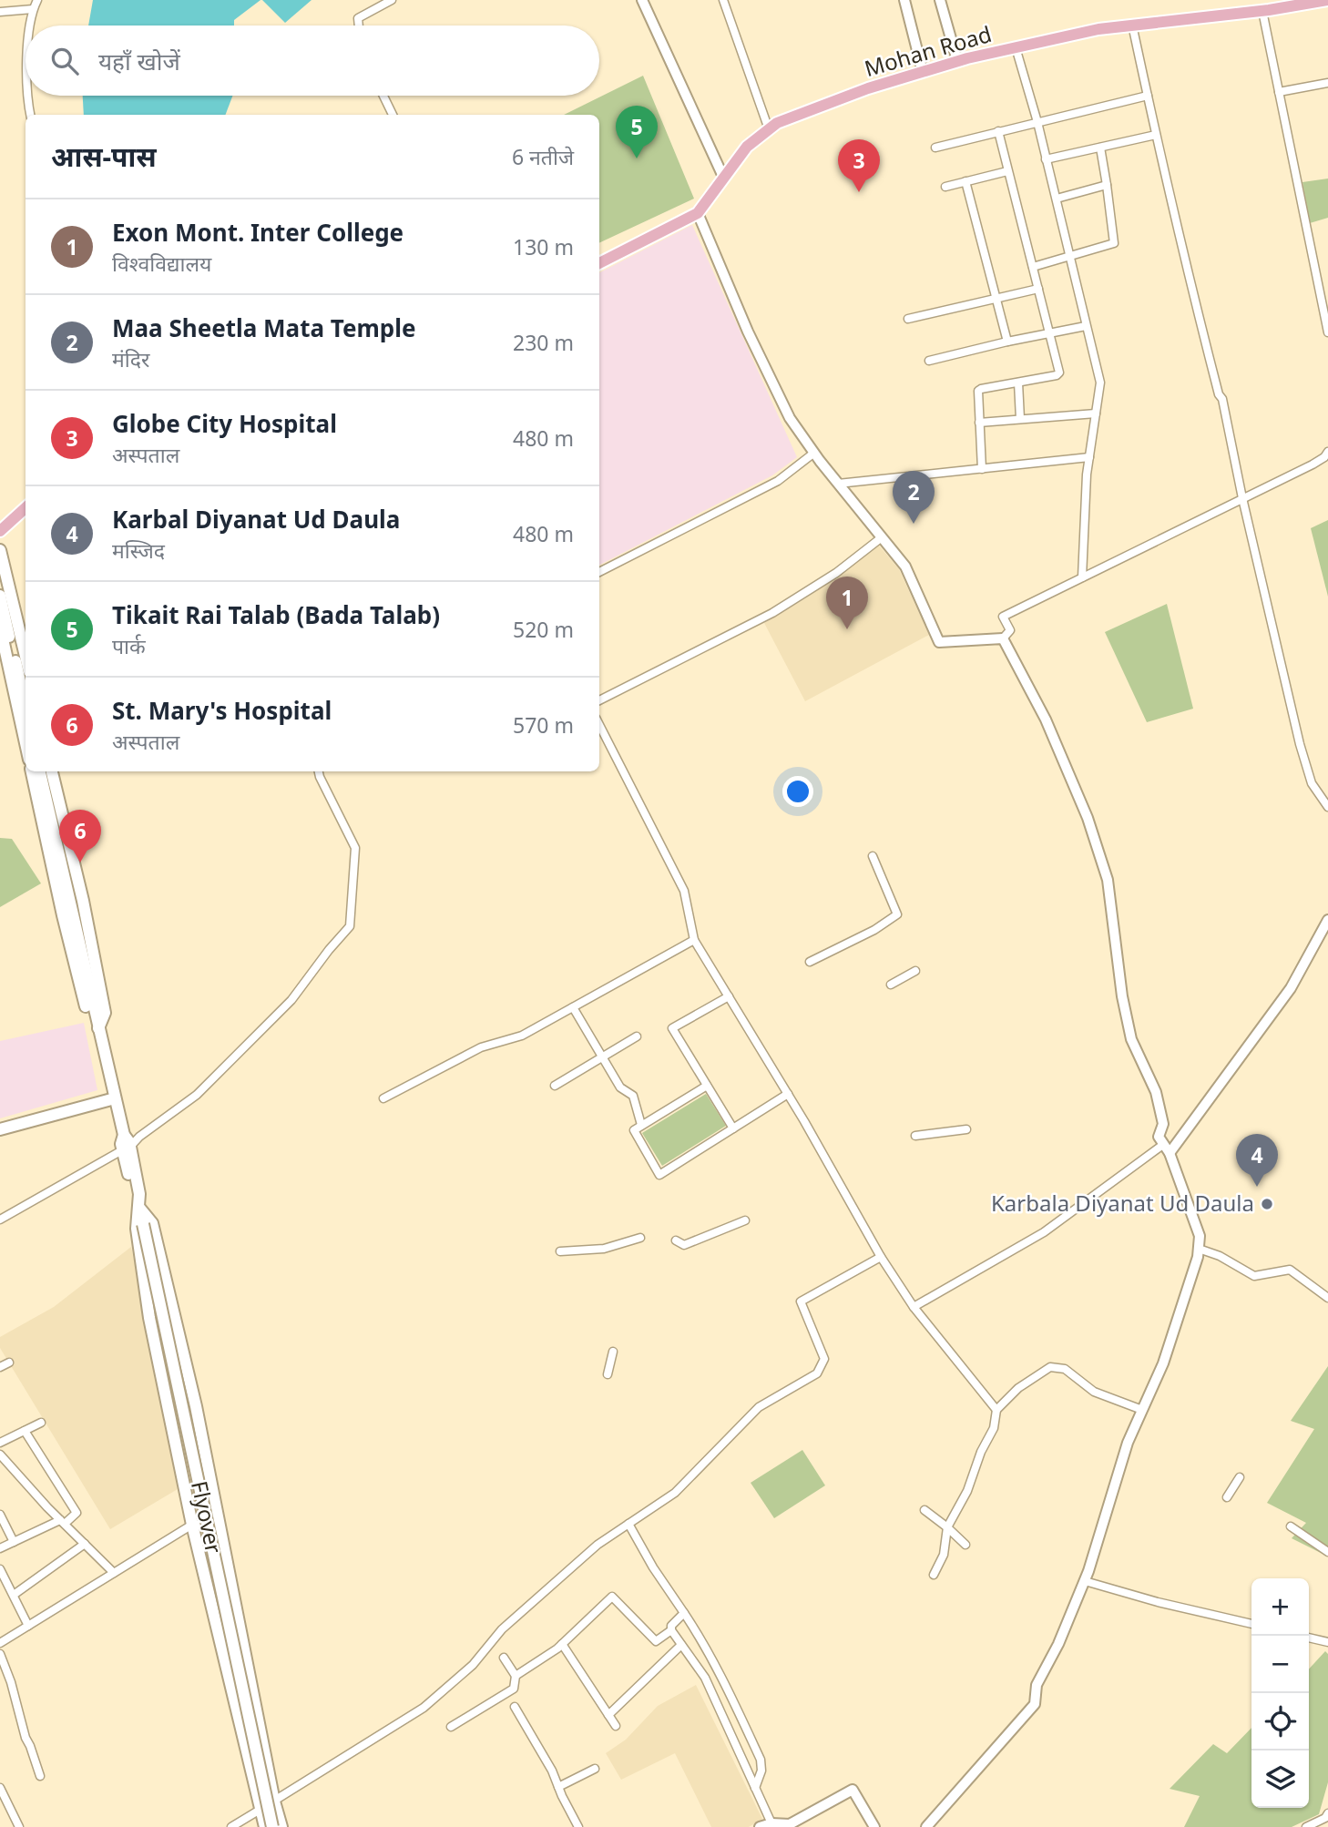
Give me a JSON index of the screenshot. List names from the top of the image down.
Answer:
{
  "streets": {
    "main road": ["Mohan Road", "Flyover"]
  },
  "places": ["Karbala Diyanat Ud Daula"],
  "page": {
    "search": "यहाँ खोजें",
    "pins": [
      "5",
      "3",
      "2",
      "1",
      "6",
      "4"
    ],
    "heading": ["आस-पास", "6 नतीजे"],
    "list": [
      {
        "mark": "1",
        "name": "Exon Mont. Inter College",
        "note": "विश्वविद्यालय",
        "value": "130 m"
      },
      {
        "mark": "2",
        "name": "Maa Sheetla Mata Temple",
        "note": "मंदिर",
        "value": "230 m"
      },
      {
        "mark": "3",
        "name": "Globe City Hospital",
        "note": "अस्पताल",
        "value": "480 m"
      },
      {
        "mark": "4",
        "name": "Karbal Diyanat Ud Daula",
        "note": "मस्जिद",
        "value": "480 m"
      },
      {
        "mark": "5",
        "name": "Tikait Rai Talab (Bada Talab)",
        "note": "पार्क",
        "value": "520 m"
      },
      {
        "mark": "6",
        "name": "St. Mary's Hospital",
        "note": "अस्पताल",
        "value": "570 m"
      }
    ],
    "map_buttons": ["+", "−"]
  }
}
